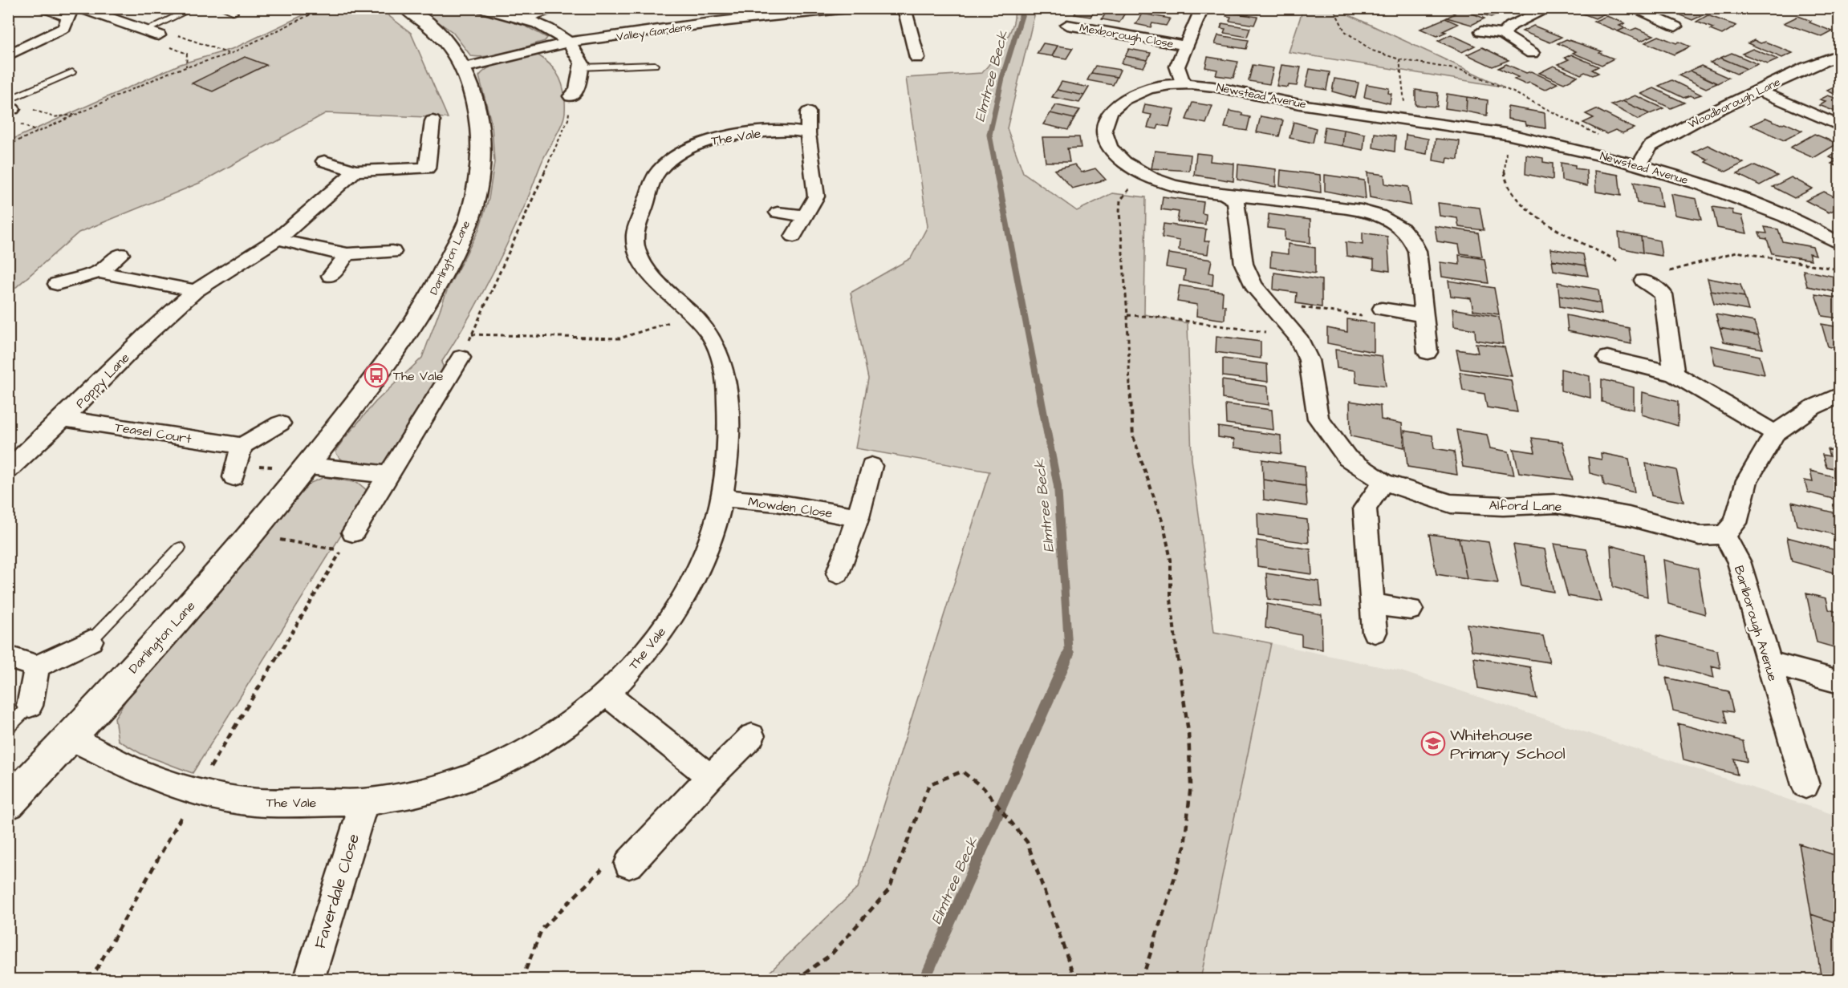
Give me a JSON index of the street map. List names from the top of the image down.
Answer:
{
  "streets": {
    "street": [
      "Valley Gardens",
      "Mexborough Close",
      "Newstead Avenue",
      "Woodborough Lane",
      "The Vale",
      "Darlington Lane",
      "Poppy Lane",
      "Teasel Court",
      "Alford Lane",
      "Mowden Close",
      "Barlborough Avenue",
      "Faverdale Close"
    ]
  },
  "crossings": [
    ["Valley Gardens", "Darlington Lane"],
    ["Newstead Avenue", "Woodborough Lane"],
    ["Newstead Avenue", "Alford Lane"],
    ["The Vale", "Darlington Lane"],
    ["The Vale", "Mowden Close"],
    ["The Vale", "Faverdale Close"],
    ["Poppy Lane", "Teasel Court"],
    ["Alford Lane", "Barlborough Avenue"]
  ],
  "water": ["Elmtree Beck"],
  "places": {
    "bus stop": ["The Vale"],
    "school or university": ["Whitehouse Primary School"]
  }
}
